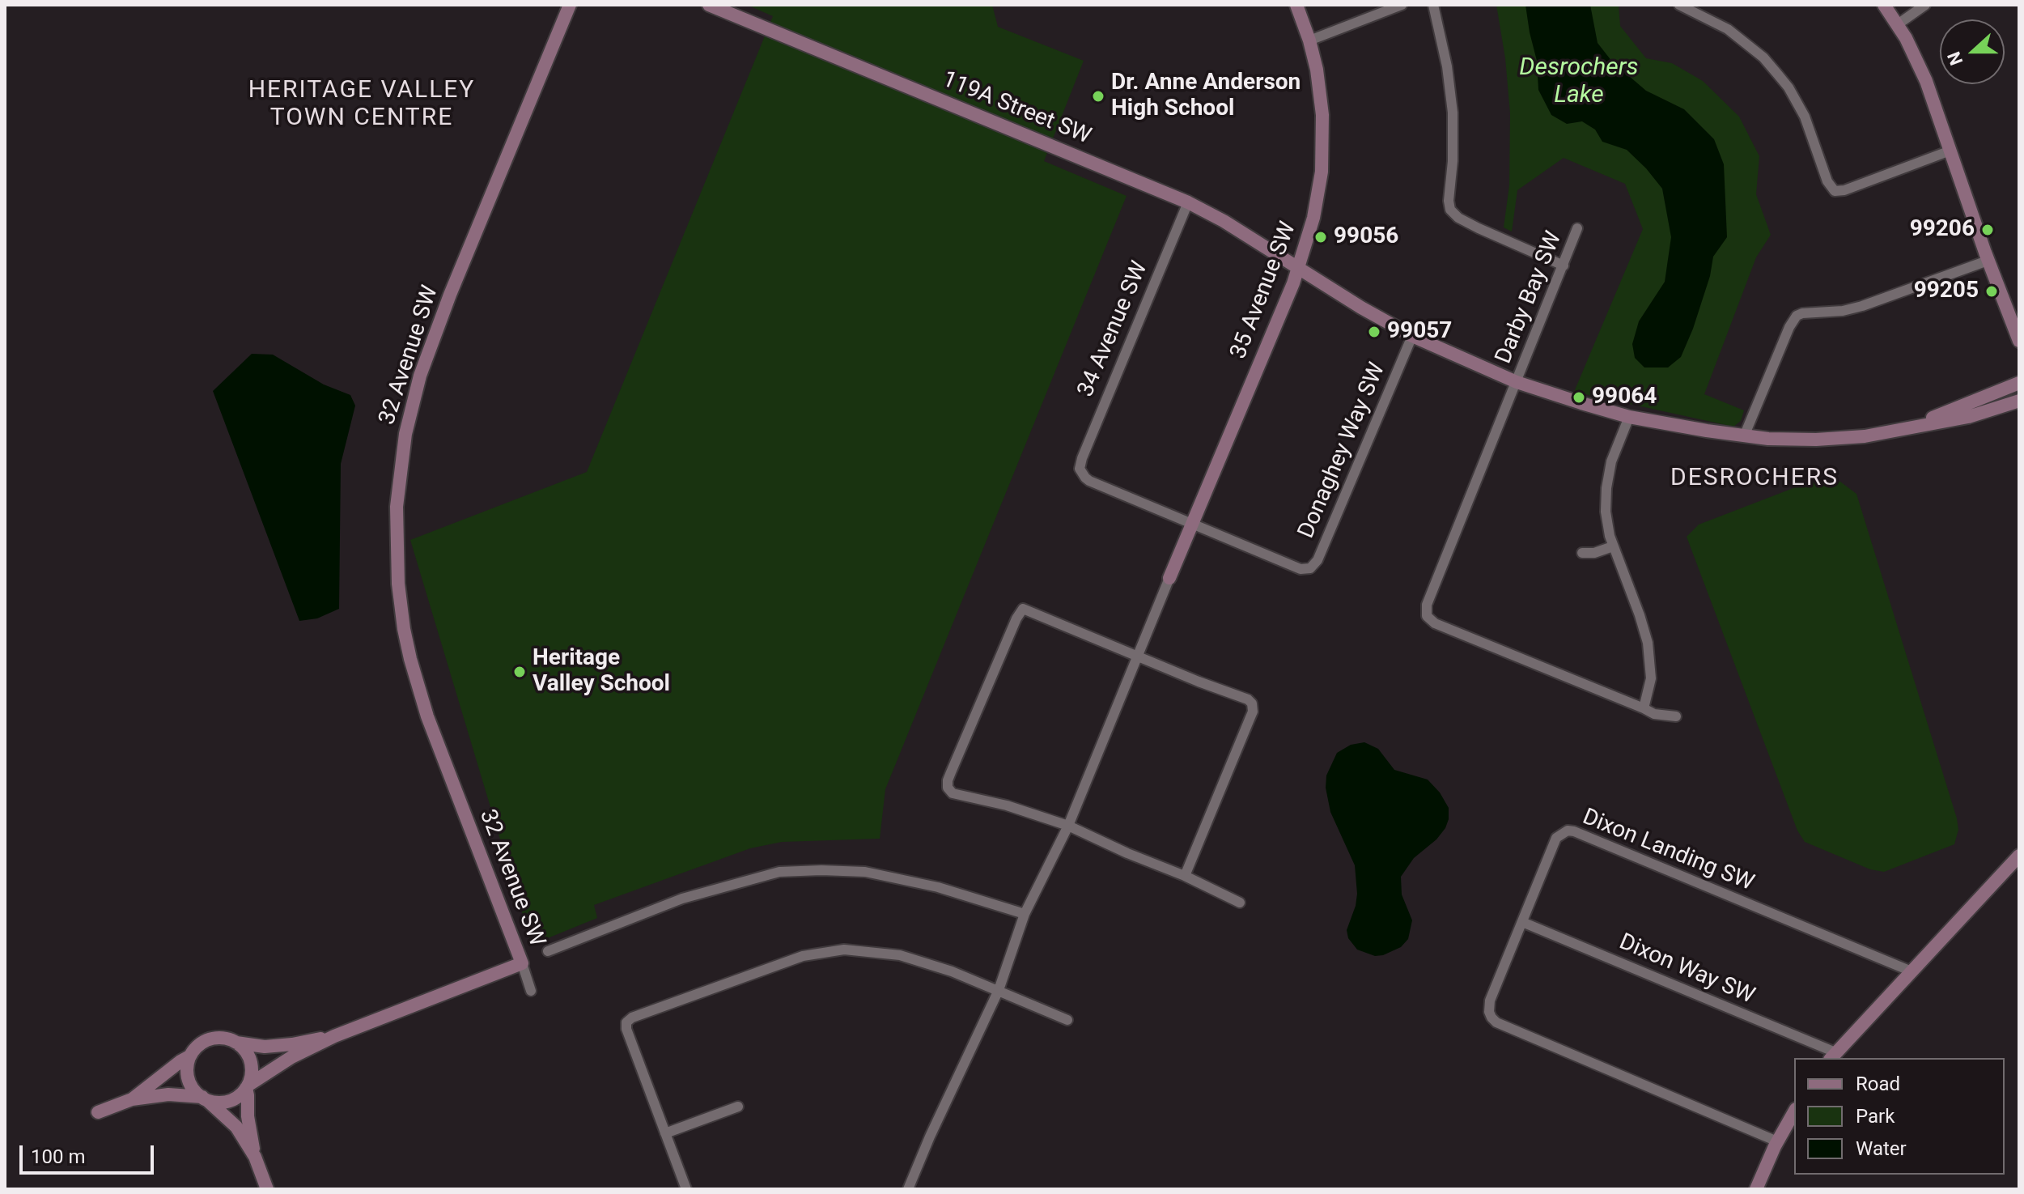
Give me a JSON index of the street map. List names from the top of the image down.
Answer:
{
  "streets": {
    "street": [
      "119A Street SW",
      "35 Avenue SW",
      "Darby Bay SW",
      "34 Avenue SW",
      "32 Avenue SW",
      "Donaghey Way SW",
      "Dixon Landing SW",
      "Dixon Way SW"
    ]
  },
  "crossings": [
    ["119A Street SW", "35 Avenue SW"],
    ["119A Street SW", "Darby Bay SW"],
    ["119A Street SW", "34 Avenue SW"],
    ["119A Street SW", "Donaghey Way SW"],
    ["35 Avenue SW", "34 Avenue SW"],
    ["35 Avenue SW", "Donaghey Way SW"],
    ["34 Avenue SW", "Donaghey Way SW"],
    ["Dixon Landing SW", "Dixon Way SW"]
  ],
  "districts": ["HERITAGE VALLEY TOWN CENTRE", "DESROCHERS"],
  "water": ["Desrochers Lake"],
  "places": [
    "Dr. Anne Anderson High School",
    "99206",
    "99056",
    "99205",
    "99057",
    "99064",
    "Heritage Valley School"
  ],
  "legend": ["Road", "Park", "Water"],
  "scale_bar": "100 m",
  "north": "left"
}
